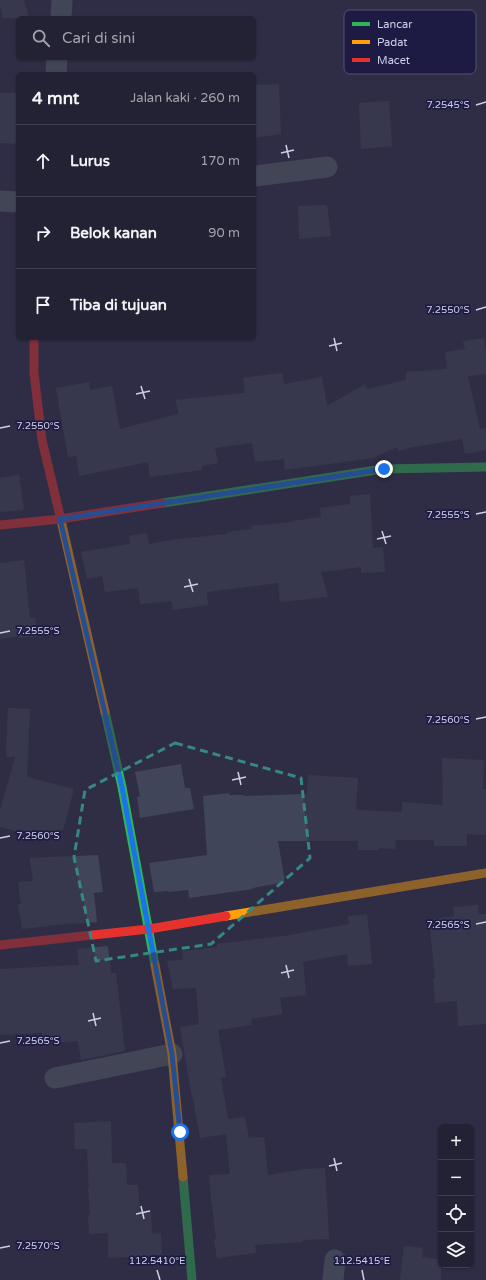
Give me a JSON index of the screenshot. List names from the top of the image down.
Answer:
{
  "legend": ["Lancar", "Padat", "Macet"],
  "page": {
    "search": "Cari di sini",
    "heading": ["4 mnt", "Jalan kaki · 260 m"],
    "list": [
      ["Lurus", "170 m"],
      ["Belok kanan", "90 m"],
      "Tiba di tujuan"
    ],
    "map_buttons": ["+", "−"]
  },
  "coordinates": [
    "7.2545°S",
    "7.2550°S",
    "7.2555°S",
    "7.2560°S",
    "7.2565°S",
    "7.2570°S",
    "112.5410°E",
    "112.5415°E"
  ]
}
